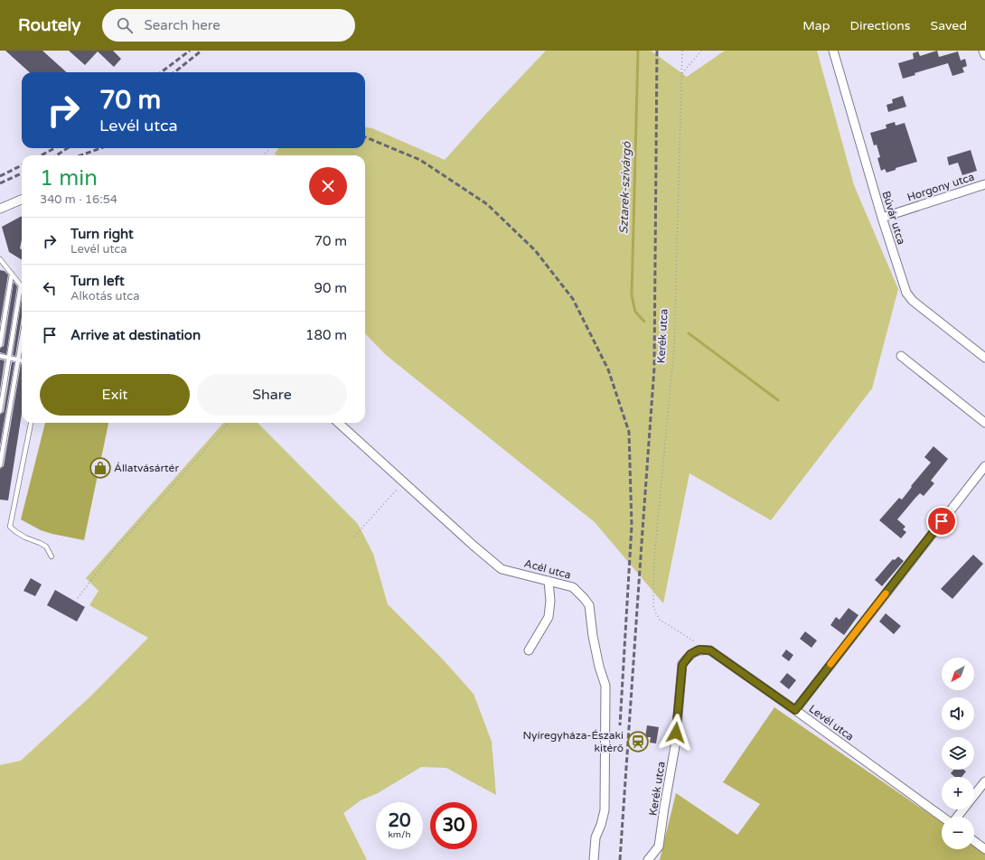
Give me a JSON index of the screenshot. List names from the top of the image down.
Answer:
{
  "streets": {
    "street": [
      "Horgony utca",
      "Búvár utca",
      "Kerék utca",
      "Acél utca",
      "Levél utca"
    ]
  },
  "crossings": [
    ["Horgony utca", "Búvár utca"],
    ["Kerék utca", "Levél utca"]
  ],
  "water": ["Sztarek-szivárgó"],
  "places": {
    "shop": ["Állatvásártér"],
    "station": ["Nyíregyháza-Északi kitérő"]
  },
  "north": "bottom left",
  "page": {
    "header": "Routely",
    "search": "Search here",
    "nav": ["Map", "Directions", "Saved"],
    "turn": ["70 m", "Levél utca"],
    "heading": ["1 min", "340 m · 16:54"],
    "list": [
      {
        "name": "Turn right",
        "note": "Levél utca",
        "value": "70 m"
      },
      {
        "name": "Turn left",
        "note": "Alkotás utca",
        "value": "90 m"
      },
      {
        "name": "Arrive at destination",
        "value": "180 m"
      }
    ],
    "buttons": ["Exit", "Share"],
    "map_buttons": ["+", "−"],
    "speed": "20 km/h",
    "limit": "30"
  }
}
